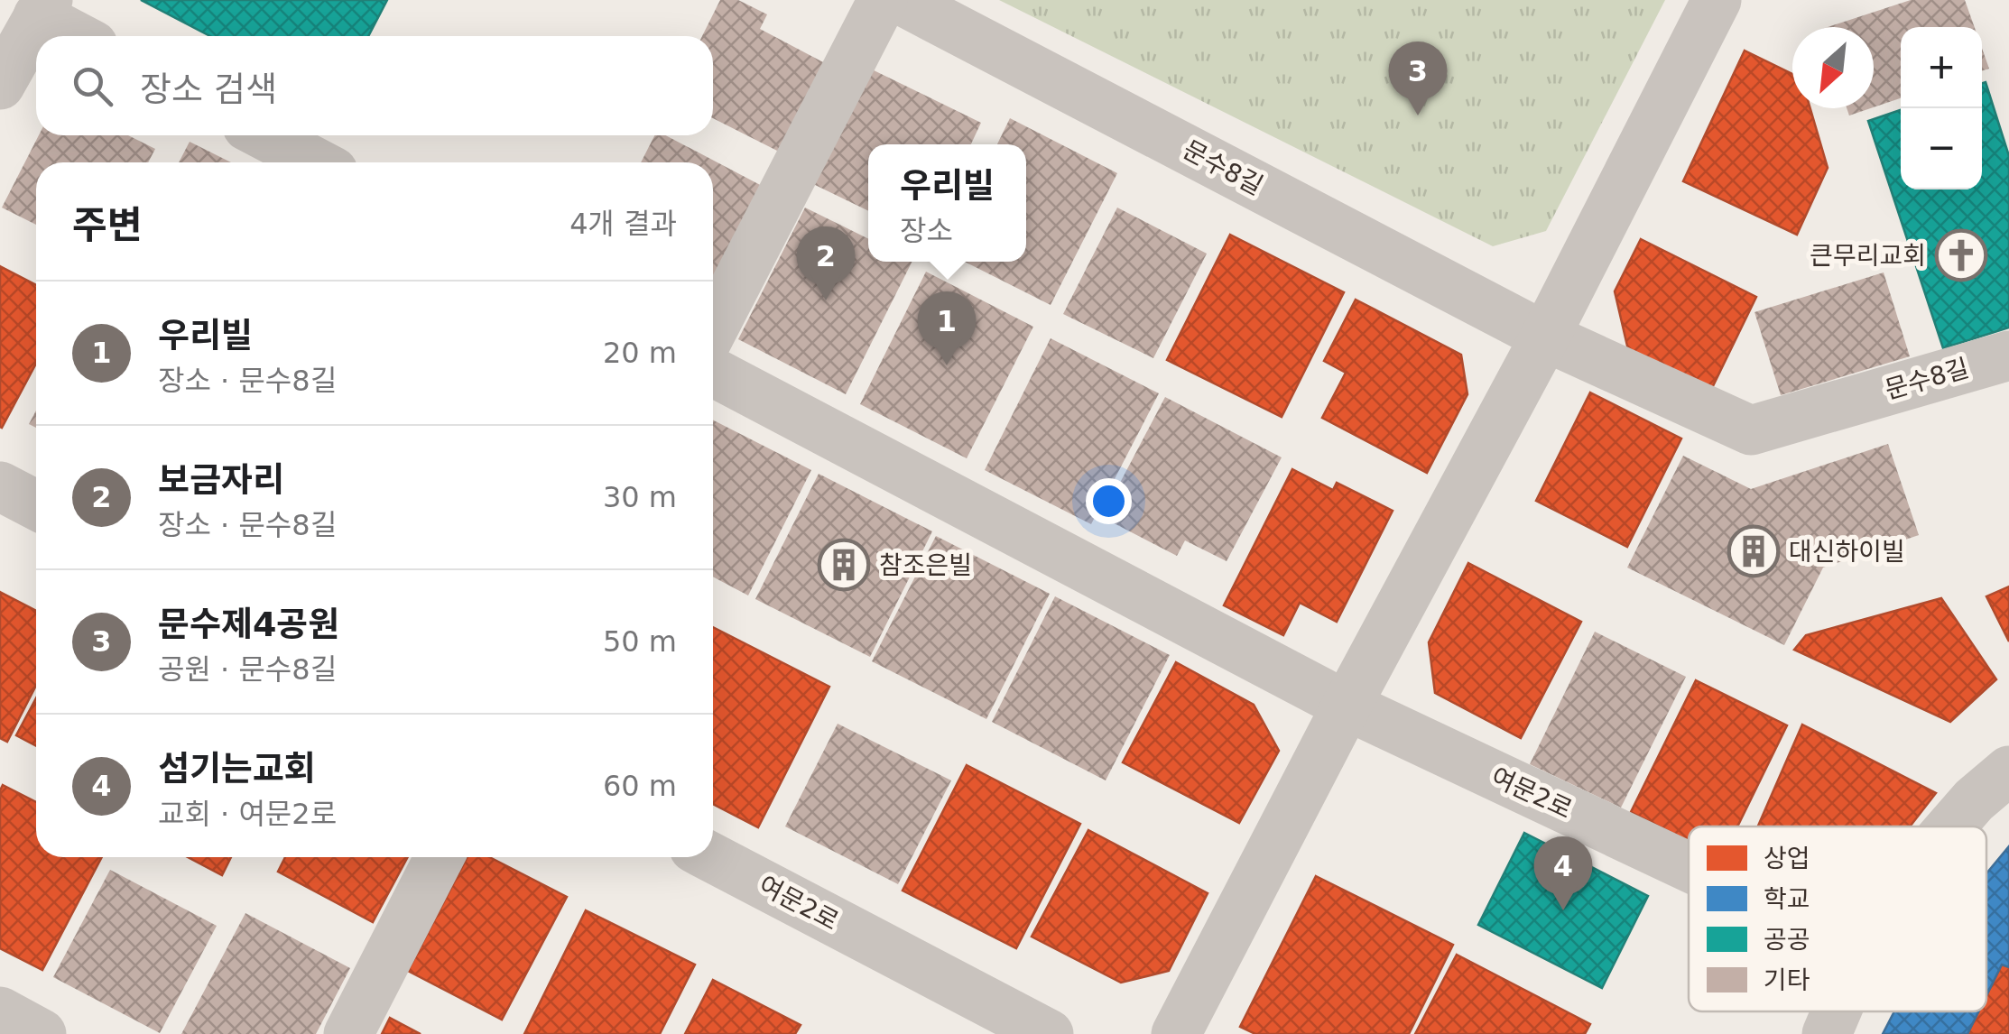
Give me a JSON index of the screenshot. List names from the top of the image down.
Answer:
{
  "streets": {
    "street": ["문수8길", "여문2로"]
  },
  "places": {
    "church": ["큰무리교회"],
    "building": ["대신하이빌", "참조은빌"]
  },
  "legend": [
    "상업",
    "학교",
    "공공",
    "기타"
  ],
  "north": "bottom left",
  "page": {
    "map_buttons": ["+", "−"],
    "search": "장소 검색",
    "pins": [
      "3",
      "2",
      "1",
      "4"
    ],
    "popup": ["우리빌", "장소"],
    "heading": ["주변", "4개 결과"],
    "list": [
      {
        "mark": "1",
        "name": "우리빌",
        "note": "장소 · 문수8길",
        "value": "20 m"
      },
      {
        "mark": "2",
        "name": "보금자리",
        "note": "장소 · 문수8길",
        "value": "30 m"
      },
      {
        "mark": "3",
        "name": "문수제4공원",
        "note": "공원 · 문수8길",
        "value": "50 m"
      },
      {
        "mark": "4",
        "name": "섬기는교회",
        "note": "교회 · 여문2로",
        "value": "60 m"
      }
    ]
  }
}
